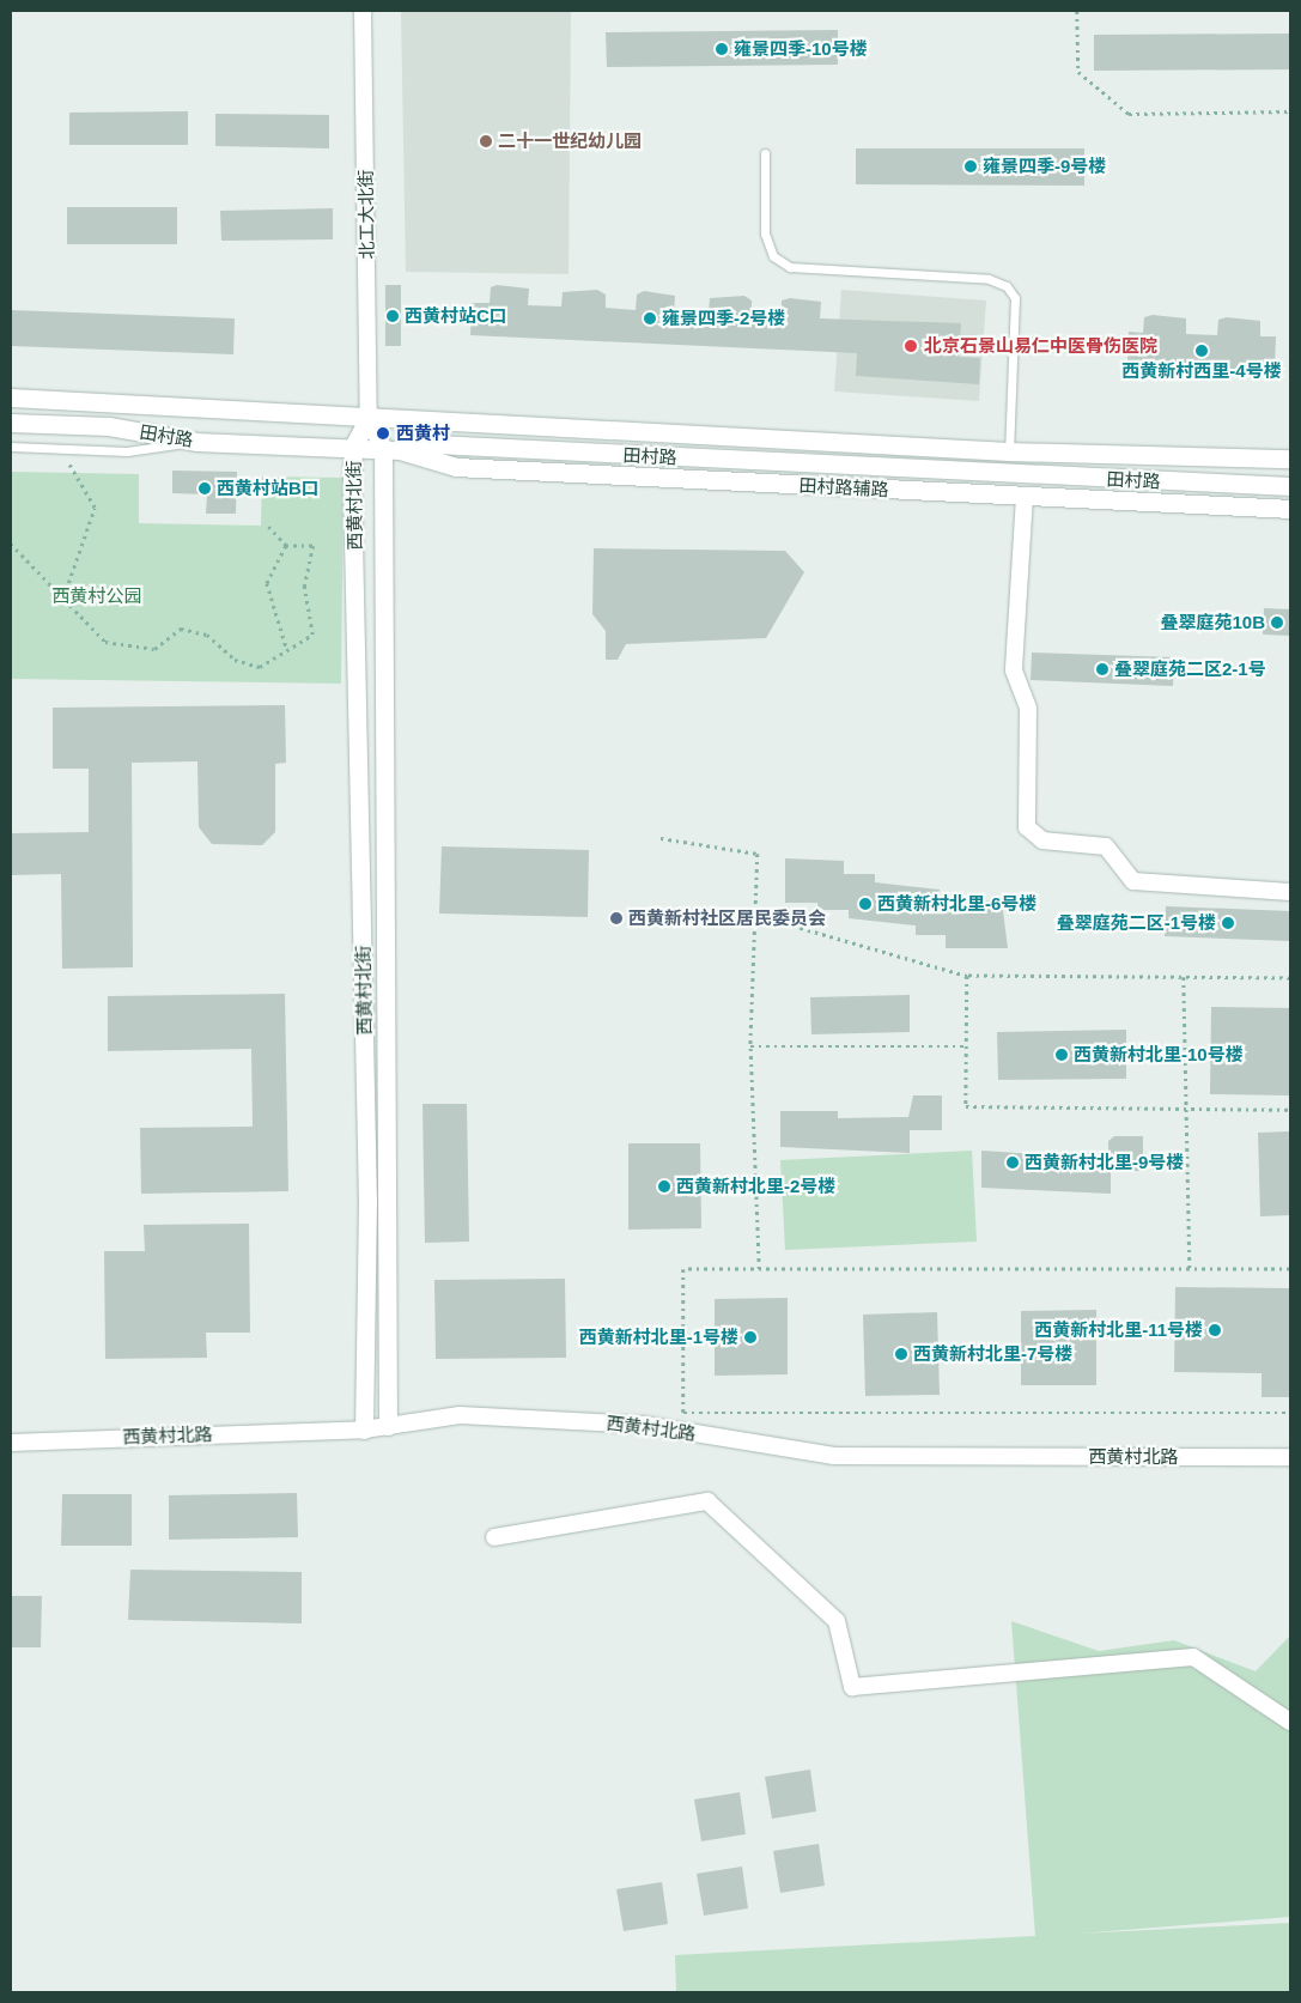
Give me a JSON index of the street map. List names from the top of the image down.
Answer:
{
  "streets": {
    "street": [
      "北工大北街",
      "田村路",
      "田村路辅路",
      "西黄村北街",
      "西黄村北路"
    ]
  },
  "crossings": [
    ["北工大北街", "田村路"],
    ["北工大北街", "西黄村北街"],
    ["田村路", "田村路辅路"],
    ["田村路", "西黄村北街"],
    ["田村路辅路", "西黄村北街"],
    ["西黄村北街", "西黄村北路"]
  ],
  "parks": ["西黄村公园"],
  "places": [
    "雍景四季-10号楼",
    "二十一世纪幼儿园",
    "雍景四季-9号楼",
    "西黄村站C口",
    "雍景四季-2号楼",
    "北京石景山易仁中医骨伤医院",
    "西黄新村西里-4号楼",
    "西黄村",
    "西黄村站B口",
    "叠翠庭苑10B",
    "叠翠庭苑二区2-1号",
    "西黄新村北里-6号楼",
    "西黄新村社区居民委员会",
    "叠翠庭苑二区-1号楼",
    "西黄新村北里-10号楼",
    "西黄新村北里-9号楼",
    "西黄新村北里-2号楼",
    "西黄新村北里-11号楼",
    "西黄新村北里-1号楼",
    "西黄新村北里-7号楼"
  ]
}
